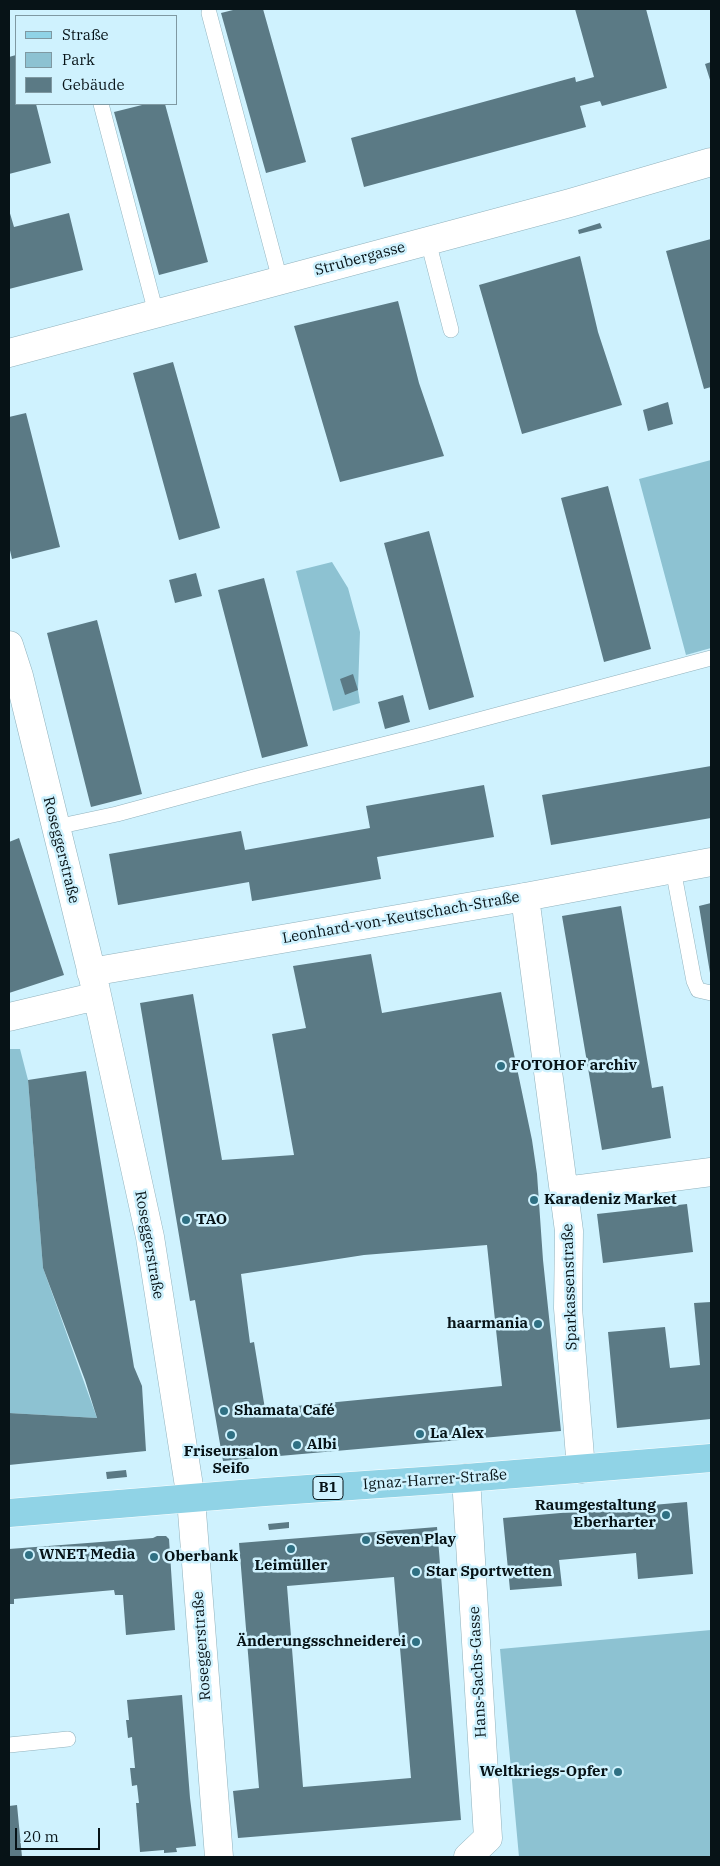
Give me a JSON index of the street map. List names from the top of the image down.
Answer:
{
  "streets": {
    "main road": ["Ignaz-Harrer-Straße", "B1"],
    "street": [
      "Strubergasse",
      "Roseggerstraße",
      "Leonhard-von-Keutschach-Straße",
      "Sparkassenstraße",
      "Hans-Sachs-Gasse"
    ]
  },
  "crossings": [
    ["Roseggerstraße", "Leonhard-von-Keutschach-Straße"],
    ["Roseggerstraße", "Ignaz-Harrer-Straße"],
    ["Leonhard-von-Keutschach-Straße", "Sparkassenstraße"],
    ["Sparkassenstraße", "Ignaz-Harrer-Straße"],
    ["Ignaz-Harrer-Straße", "Hans-Sachs-Gasse"]
  ],
  "places": [
    "FOTOHOF archiv",
    "Karadeniz Market",
    "TAO",
    "haarmania",
    "Shamata Café",
    "La Alex",
    "Friseursalon Seifo",
    "Albi",
    "Raumgestaltung Eberharter",
    "Seven Play",
    "Leimüller",
    "WNET Media",
    "Oberbank",
    "Star Sportwetten",
    "Änderungsschneiderei",
    "Weltkriegs-Opfer"
  ],
  "legend": ["Straße", "Park", "Gebäude"],
  "scale_bar": "20 m"
}
